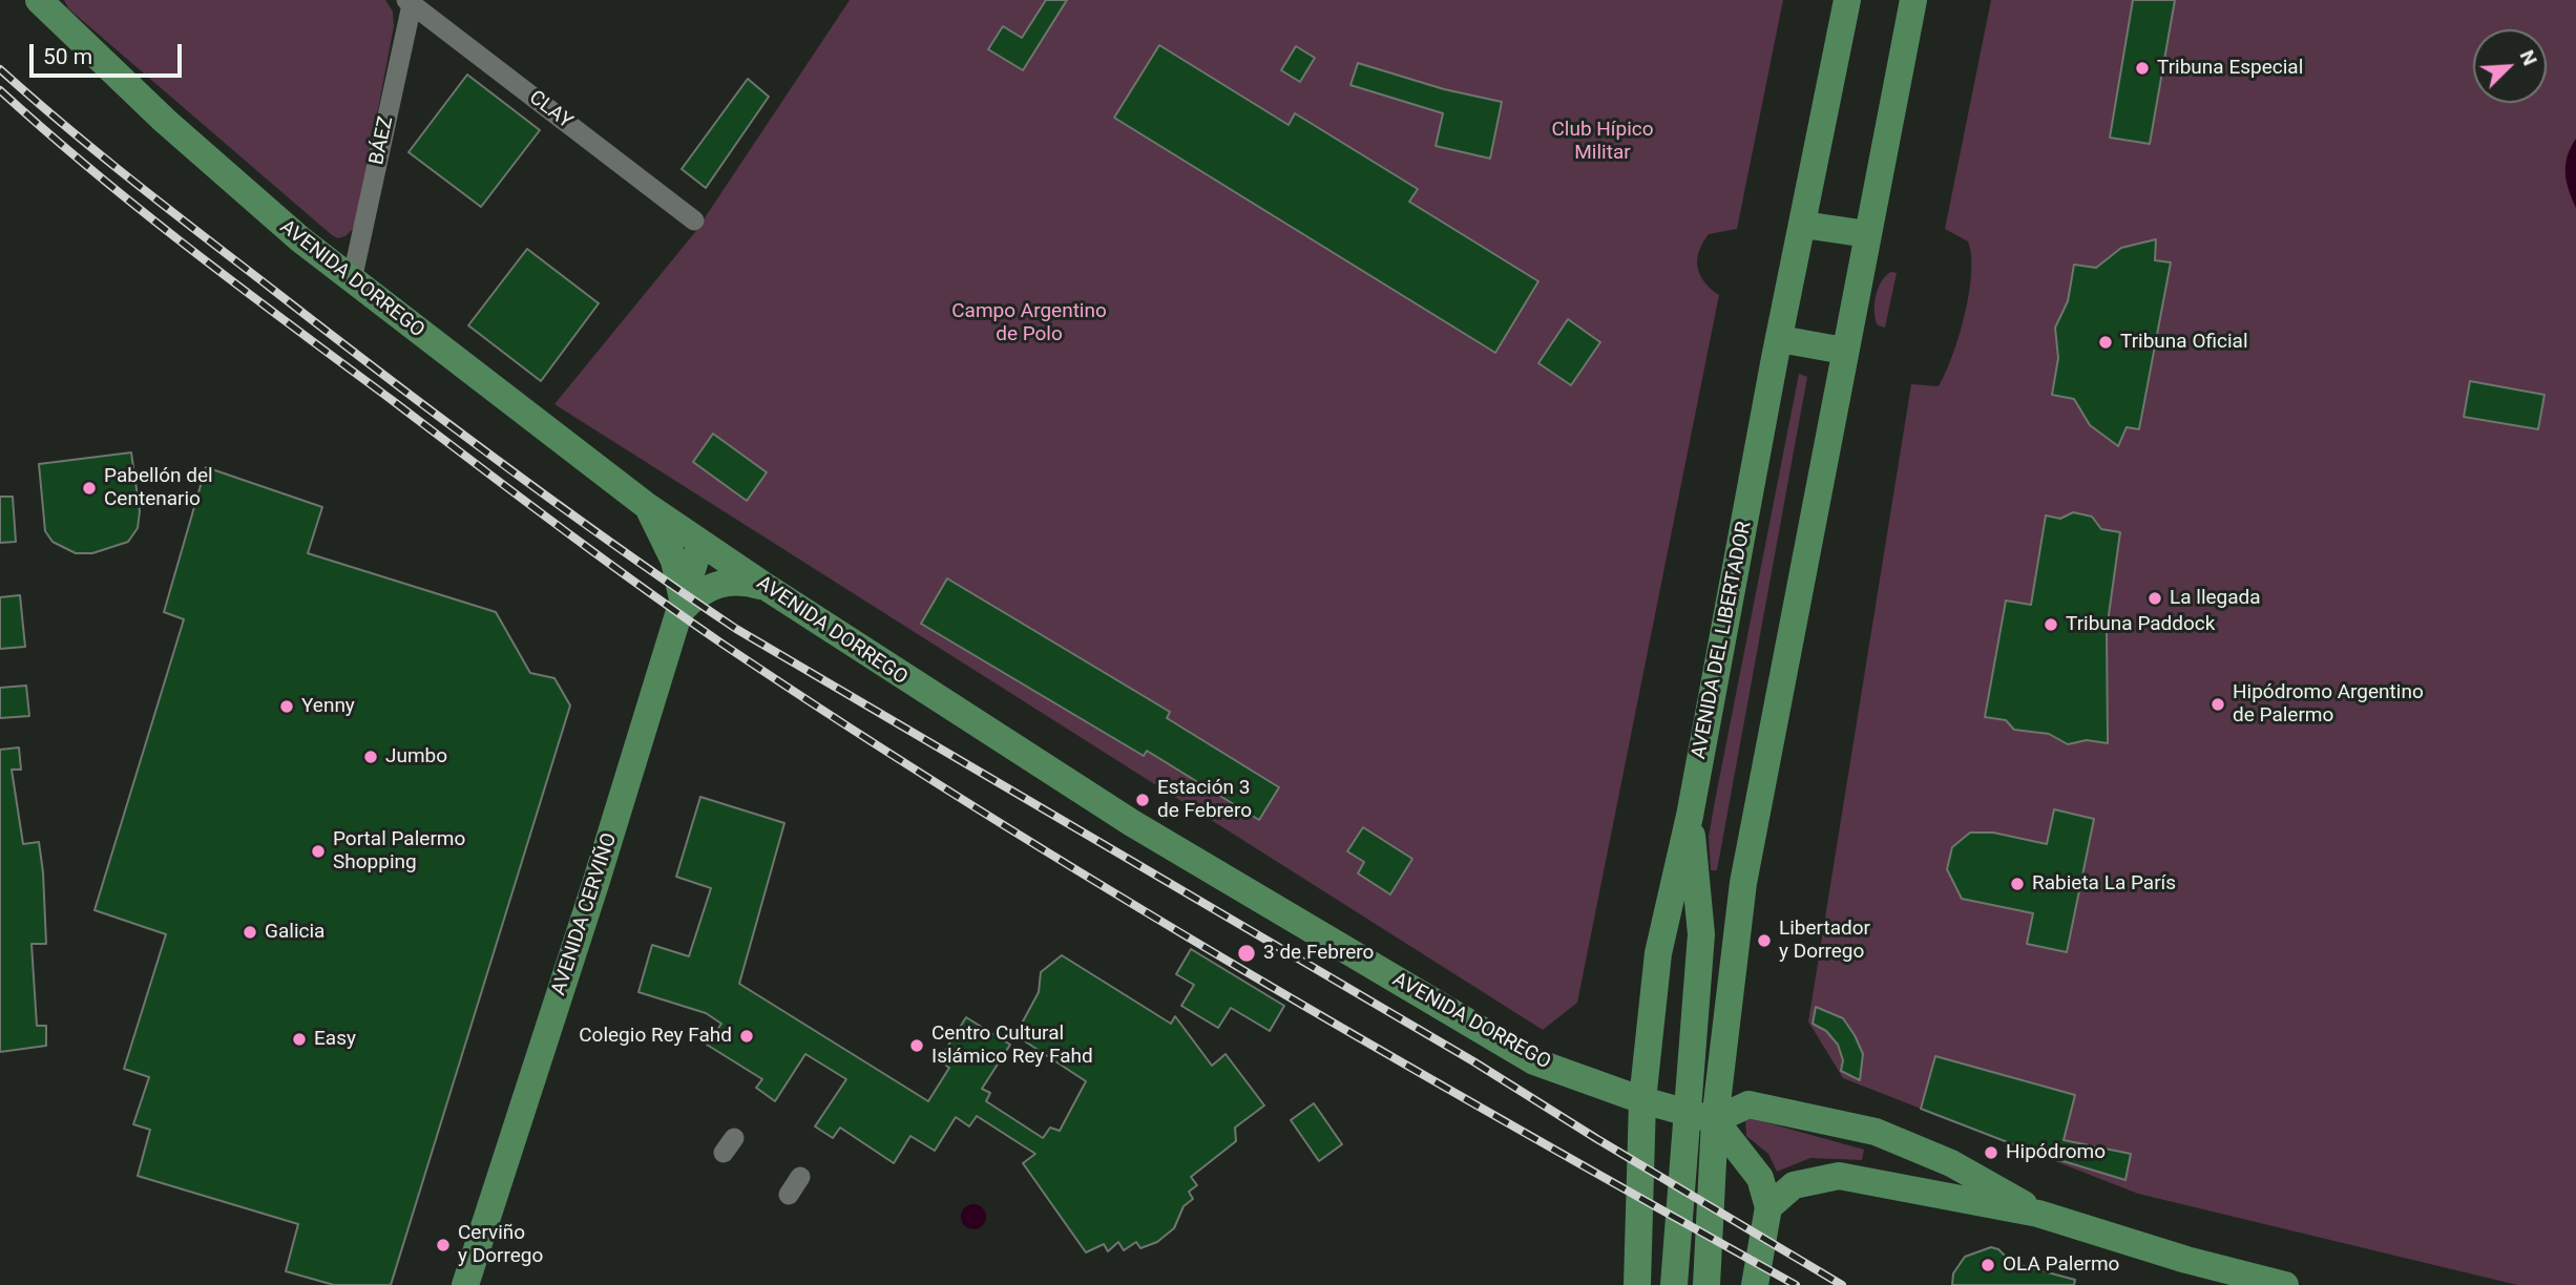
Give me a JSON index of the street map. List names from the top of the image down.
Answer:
{
  "streets": {
    "main road": ["AVENIDA DORREGO", "AVENIDA DEL LIBERTADOR", "AVENIDA CERVIÑO"],
    "street": ["CLAY", "BÁEZ"]
  },
  "crossings": [
    ["CLAY", "BÁEZ"],
    ["BÁEZ", "AVENIDA DORREGO"],
    ["AVENIDA DORREGO", "AVENIDA DEL LIBERTADOR"],
    ["AVENIDA DORREGO", "AVENIDA CERVIÑO"]
  ],
  "parks": ["Club Hípico Militar", "Campo Argentino de Polo"],
  "places": [
    "Tribuna Especial",
    "Tribuna Oficial",
    "Pabellón del Centenario",
    "La llegada",
    "Tribuna Paddock",
    "Hipódromo Argentino de Palermo",
    "Yenny",
    "Jumbo",
    "Estación 3 de Febrero",
    "Portal Palermo Shopping",
    "Rabieta La París",
    "Galicia",
    "Libertador y Dorrego",
    "3 de Febrero",
    "Colegio Rey Fahd",
    "Easy",
    "Centro Cultural Islámico Rey Fahd",
    "Hipódromo",
    "Cerviño y Dorrego",
    "OLA Palermo"
  ],
  "scale_bar": "50 m",
  "north": "top right"
}
